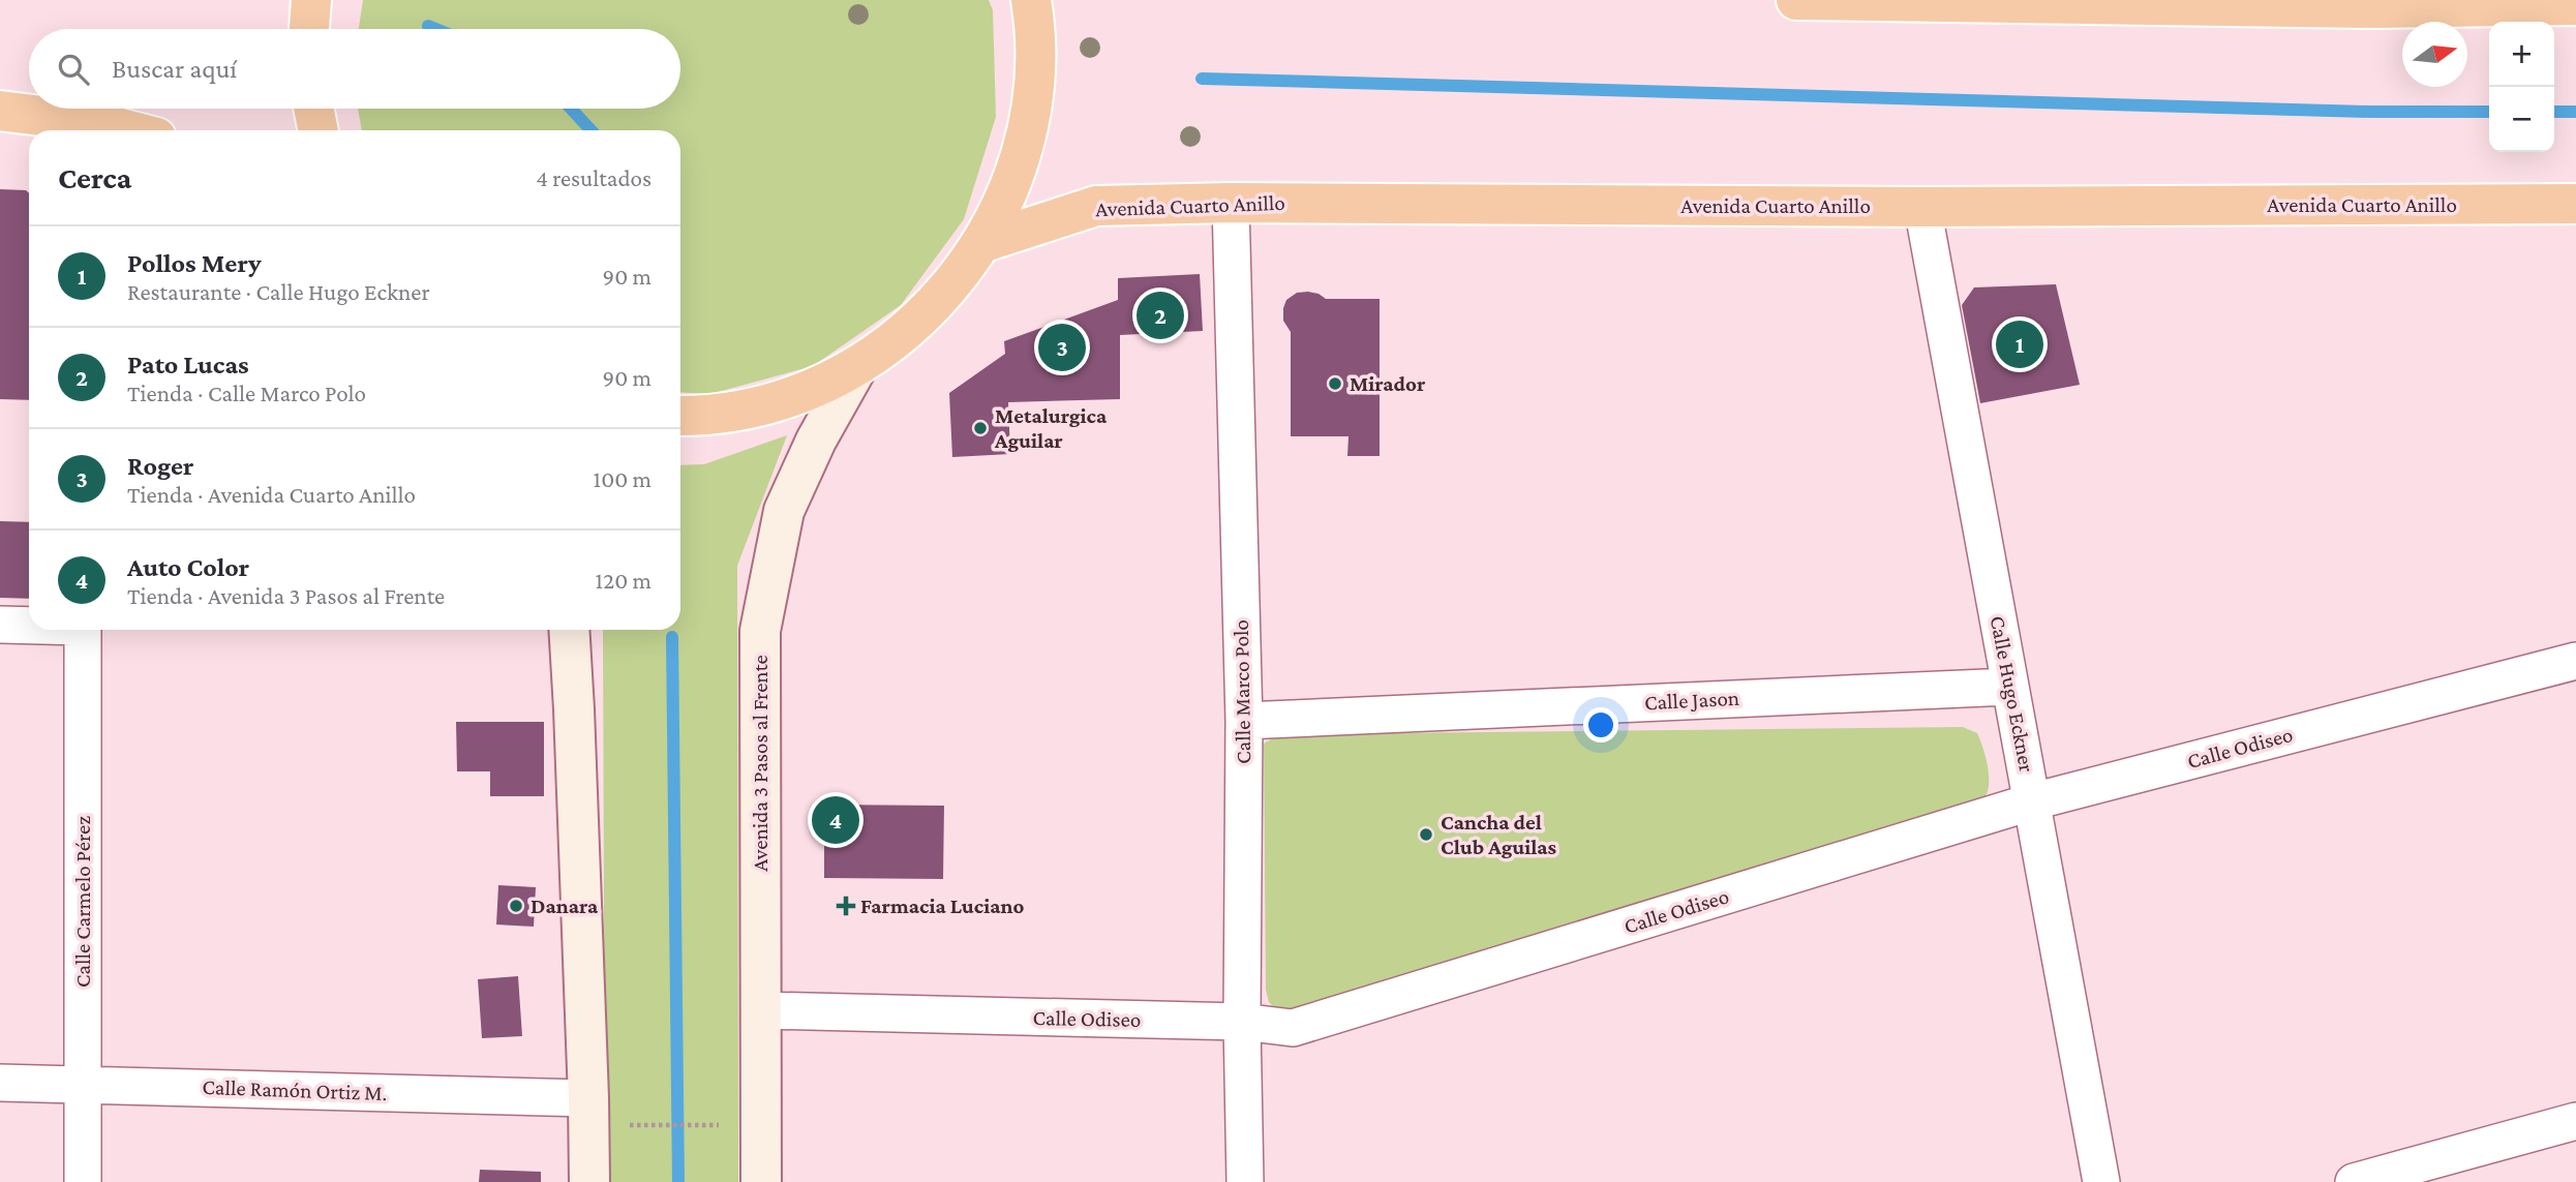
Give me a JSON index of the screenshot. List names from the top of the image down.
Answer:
{
  "streets": {
    "highway": ["Avenida Cuarto Anillo"],
    "main road": ["Avenida 3 Pasos al Frente"],
    "street": [
      "Calle Marco Polo",
      "Calle Hugo Eckner",
      "Calle Jason",
      "Calle Odiseo",
      "Calle Carmelo Pérez",
      "Calle Ramón Ortiz M."
    ]
  },
  "crossings": [
    ["Avenida Cuarto Anillo", "Calle Marco Polo"],
    ["Avenida Cuarto Anillo", "Calle Hugo Eckner"],
    ["Calle Marco Polo", "Calle Jason"],
    ["Calle Marco Polo", "Calle Odiseo"],
    ["Calle Hugo Eckner", "Calle Jason"],
    ["Calle Hugo Eckner", "Calle Odiseo"],
    ["Calle Odiseo", "Avenida 3 Pasos al Frente"],
    ["Calle Carmelo Pérez", "Calle Ramón Ortiz M."]
  ],
  "places": {
    "other": [
      "Mirador",
      "Metalurgica Aguilar",
      "Cancha del Club Aguilas",
      "Danara"
    ],
    "health": ["Farmacia Luciano"]
  },
  "north": "right",
  "page": {
    "map_buttons": ["+", "−"],
    "search": "Buscar aquí",
    "heading": ["Cerca", "4 resultados"],
    "list": [
      {
        "mark": "1",
        "name": "Pollos Mery",
        "note": "Restaurante · Calle Hugo Eckner",
        "value": "90 m"
      },
      {
        "mark": "2",
        "name": "Pato Lucas",
        "note": "Tienda · Calle Marco Polo",
        "value": "90 m"
      },
      {
        "mark": "3",
        "name": "Roger",
        "note": "Tienda · Avenida Cuarto Anillo",
        "value": "100 m"
      },
      {
        "mark": "4",
        "name": "Auto Color",
        "note": "Tienda · Avenida 3 Pasos al Frente",
        "value": "120 m"
      }
    ],
    "pins": [
      "2",
      "1",
      "3",
      "4"
    ]
  }
}
